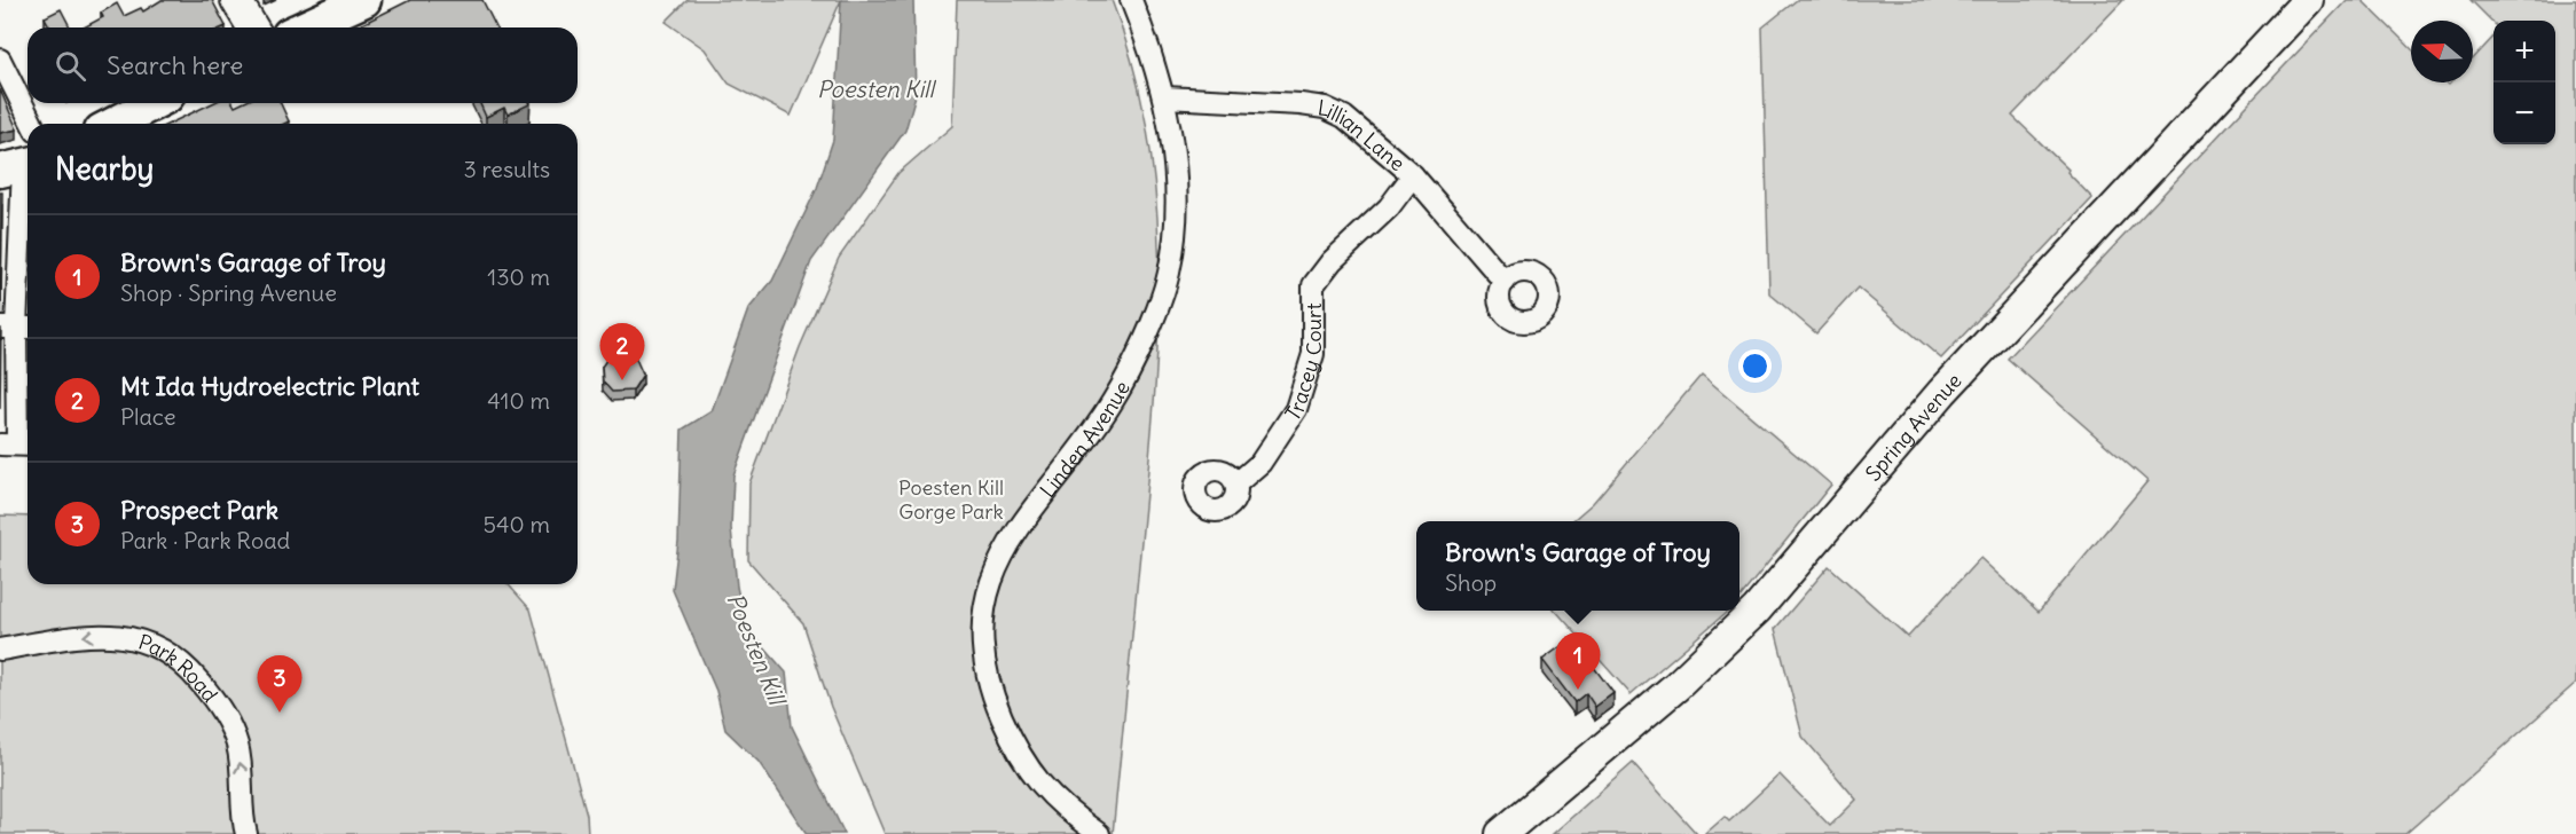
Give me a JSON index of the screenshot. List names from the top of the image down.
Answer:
{
  "streets": {
    "street": [
      "Lillian Lane",
      "Tracey Court",
      "Spring Avenue",
      "Linden Avenue",
      "Park Road"
    ]
  },
  "crossings": [
    ["Lillian Lane", "Tracey Court"],
    ["Lillian Lane", "Linden Avenue"]
  ],
  "one_way": ["Park Road"],
  "water": ["Poesten Kill"],
  "parks": ["Poesten Kill Gorge Park"],
  "north": "left",
  "page": {
    "map_buttons": ["+", "−"],
    "search": "Search here",
    "heading": ["Nearby", "3 results"],
    "list": [
      {
        "mark": "1",
        "name": "Brown's Garage of Troy",
        "note": "Shop · Spring Avenue",
        "value": "130 m"
      },
      {
        "mark": "2",
        "name": "Mt Ida Hydroelectric Plant",
        "note": "Place",
        "value": "410 m"
      },
      {
        "mark": "3",
        "name": "Prospect Park",
        "note": "Park · Park Road",
        "value": "540 m"
      }
    ],
    "pins": ["2", "1", "3"],
    "popup": ["Brown's Garage of Troy", "Shop"]
  }
}
